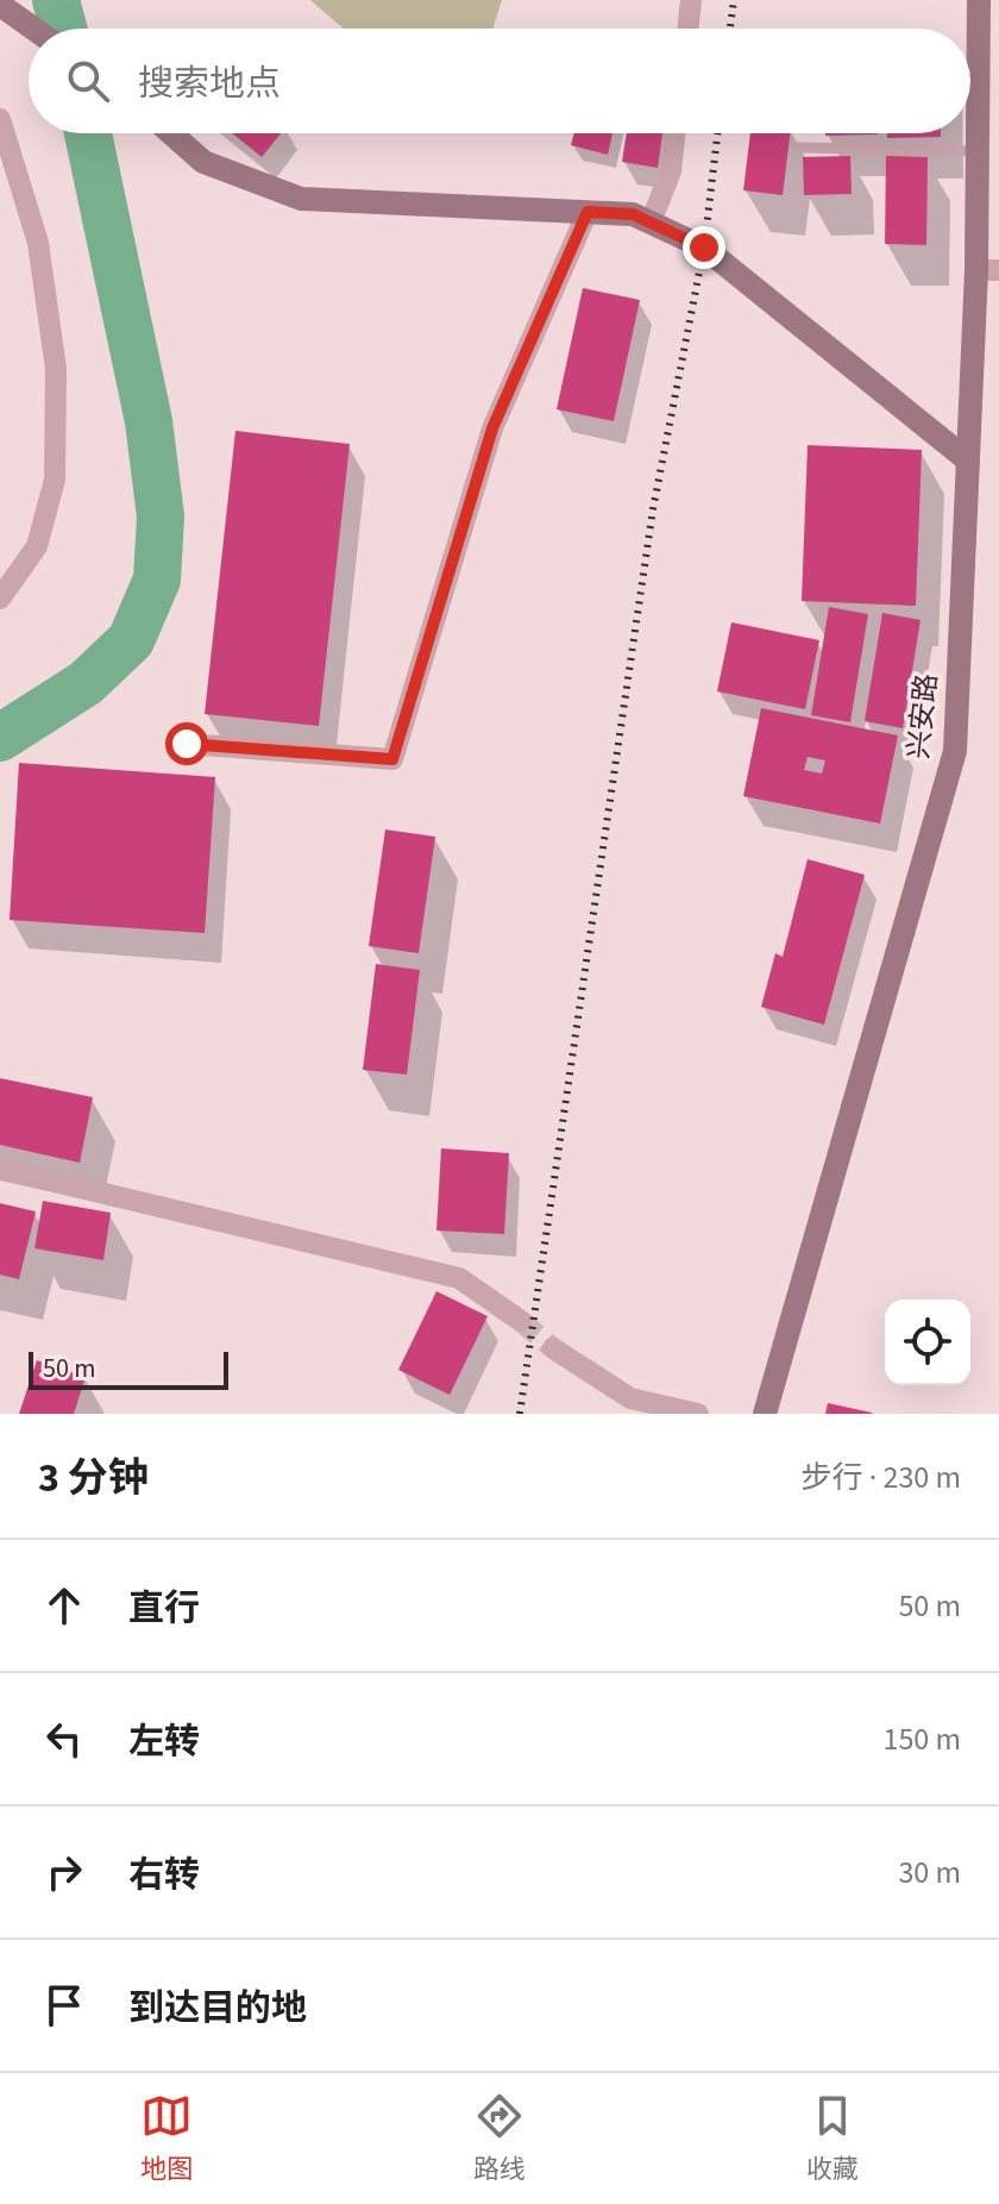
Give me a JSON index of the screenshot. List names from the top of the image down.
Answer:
{
  "streets": {
    "street": ["兴安路"]
  },
  "scale_bar": "50 m",
  "page": {
    "search": "搜索地点",
    "scale": "50 m",
    "heading": ["3 分钟", "步行 · 230 m"],
    "list": [
      ["直行", "50 m"],
      ["左转", "150 m"],
      ["右转", "30 m"],
      "到达目的地"
    ],
    "nav": ["地图", "路线", "收藏"]
  }
}
